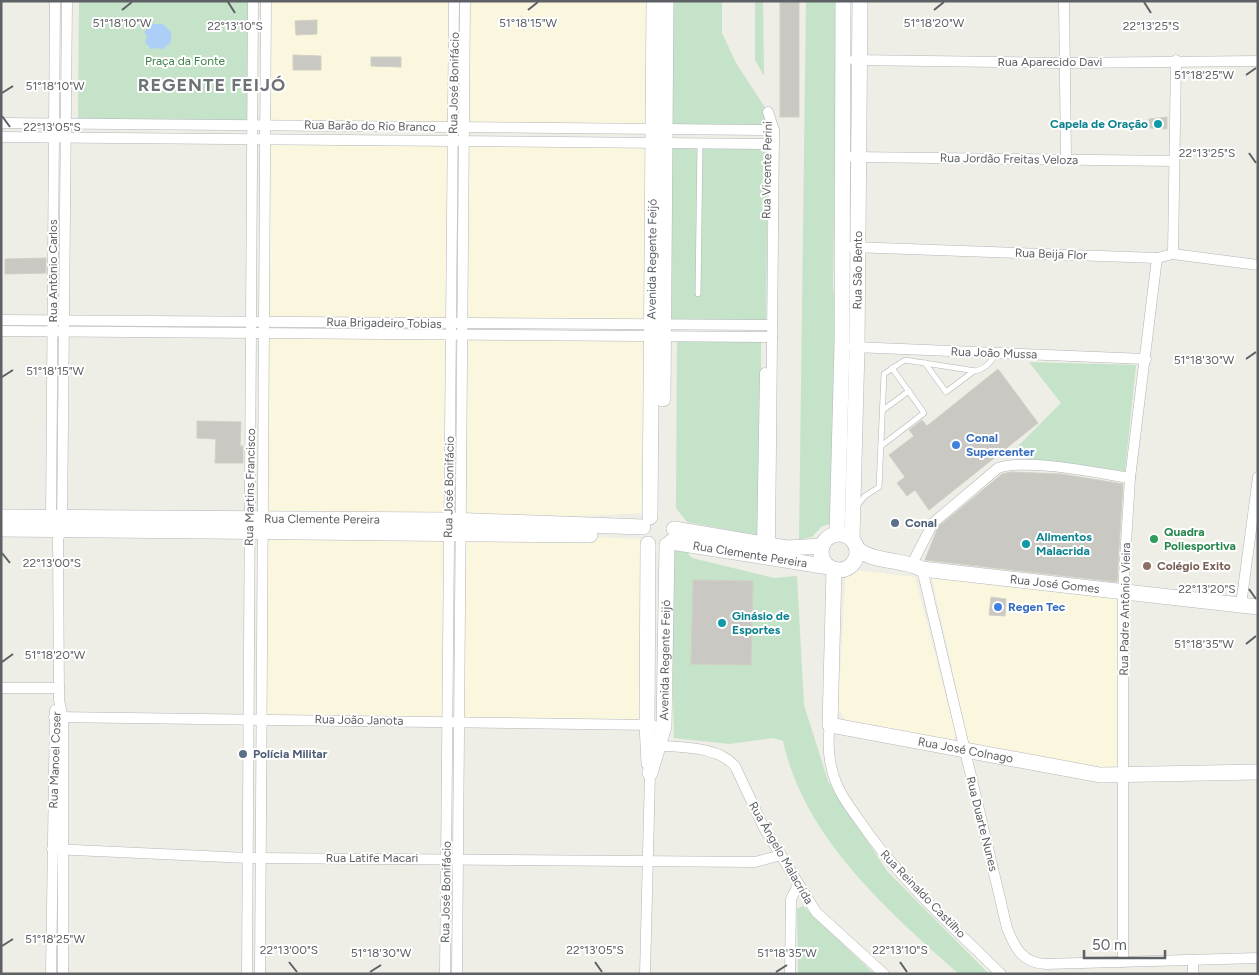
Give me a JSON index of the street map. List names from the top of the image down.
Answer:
{
  "streets": {
    "main road": [
      "Avenida Regente Feijó",
      "Rua São Bento",
      "Rua Clemente Pereira",
      "Rua José Gomes",
      "Rua José Colnago"
    ],
    "street": [
      "Rua Aparecido Davi",
      "Rua José Bonifácio",
      "Rua Barão do Rio Branco",
      "Rua Jordão Freitas Veloza",
      "Rua Vicente Perini",
      "Rua Beija Flor",
      "Rua Antônio Carlos",
      "Rua Brigadeiro Tobias",
      "Rua João Mussa",
      "Rua Martins Francisco",
      "Rua Padre Antônio Vieira",
      "Rua João Janota",
      "Rua Manoel Coser",
      "Rua Duarte Nunes",
      "Rua Ângelo Malacrida",
      "Rua Latife Macari",
      "Rua Reinaldo Castilho"
    ]
  },
  "crossings": [
    ["Rua Aparecido Davi", "Rua São Bento"],
    ["Rua José Bonifácio", "Rua Barão do Rio Branco"],
    ["Rua José Bonifácio", "Rua Brigadeiro Tobias"],
    ["Rua José Bonifácio", "Rua Clemente Pereira"],
    ["Rua José Bonifácio", "Rua João Janota"],
    ["Rua José Bonifácio", "Rua Latife Macari"],
    ["Rua Barão do Rio Branco", "Rua Vicente Perini"],
    ["Rua Barão do Rio Branco", "Avenida Regente Feijó"],
    ["Rua Barão do Rio Branco", "Rua Antônio Carlos"],
    ["Rua Barão do Rio Branco", "Rua Martins Francisco"],
    ["Rua Jordão Freitas Veloza", "Rua São Bento"],
    ["Rua Vicente Perini", "Rua Brigadeiro Tobias"],
    ["Rua Vicente Perini", "Rua Clemente Pereira"],
    ["Rua Beija Flor", "Rua São Bento"],
    ["Rua Beija Flor", "Rua Padre Antônio Vieira"],
    ["Avenida Regente Feijó", "Rua Brigadeiro Tobias"],
    ["Avenida Regente Feijó", "Rua Clemente Pereira"],
    ["Avenida Regente Feijó", "Rua João Janota"],
    ["Avenida Regente Feijó", "Rua Ângelo Malacrida"],
    ["Avenida Regente Feijó", "Rua Latife Macari"],
    ["Rua São Bento", "Rua João Mussa"],
    ["Rua São Bento", "Rua Clemente Pereira"],
    ["Rua São Bento", "Rua José Gomes"],
    ["Rua Antônio Carlos", "Rua Brigadeiro Tobias"],
    ["Rua Antônio Carlos", "Rua Clemente Pereira"],
    ["Rua Antônio Carlos", "Rua Manoel Coser"],
    ["Rua Brigadeiro Tobias", "Rua Martins Francisco"],
    ["Rua João Mussa", "Rua Padre Antônio Vieira"],
    ["Rua Martins Francisco", "Rua Clemente Pereira"],
    ["Rua Martins Francisco", "Rua João Janota"],
    ["Rua Martins Francisco", "Rua Latife Macari"],
    ["Rua Clemente Pereira", "Rua José Gomes"],
    ["Rua José Gomes", "Rua Padre Antônio Vieira"],
    ["Rua José Gomes", "Rua Duarte Nunes"],
    ["Rua Padre Antônio Vieira", "Rua José Colnago"],
    ["Rua Padre Antônio Vieira", "Rua Duarte Nunes"],
    ["Rua João Janota", "Rua Manoel Coser"],
    ["Rua José Colnago", "Rua Duarte Nunes"],
    ["Rua José Colnago", "Rua Reinaldo Castilho"],
    ["Rua Manoel Coser", "Rua Latife Macari"],
    ["Rua Ângelo Malacrida", "Rua Latife Macari"]
  ],
  "districts": ["REGENTE FEIJÓ"],
  "parks": ["Praça da Fonte"],
  "places": [
    "Capela de Oração",
    "Conal Supercenter",
    "Conal",
    "Quadra Poliesportiva",
    "Alimentos Malacrida",
    "Colégio Exito",
    "Regen Tec",
    "Ginásio de Esportes",
    "Polícia Militar"
  ],
  "scale_bar": "50 m",
  "coordinates": [
    "51°18'10\"W",
    "51°18'20\"W",
    "51°18'15\"W",
    "22°13'10\"S",
    "22°13'25\"S",
    "51°18'25\"W",
    "22°13'05\"S",
    "51°18'30\"W",
    "22°13'00\"S",
    "22°13'20\"S",
    "51°18'35\"W"
  ]
}
